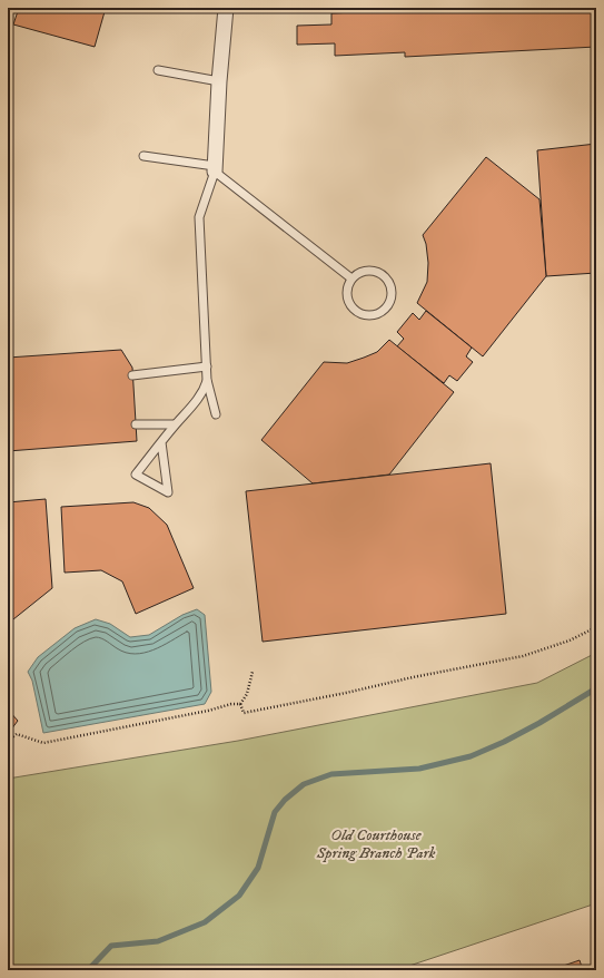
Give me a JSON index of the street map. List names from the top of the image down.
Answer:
{
  "parks": ["Old Courthouse Spring Branch Park"]
}
